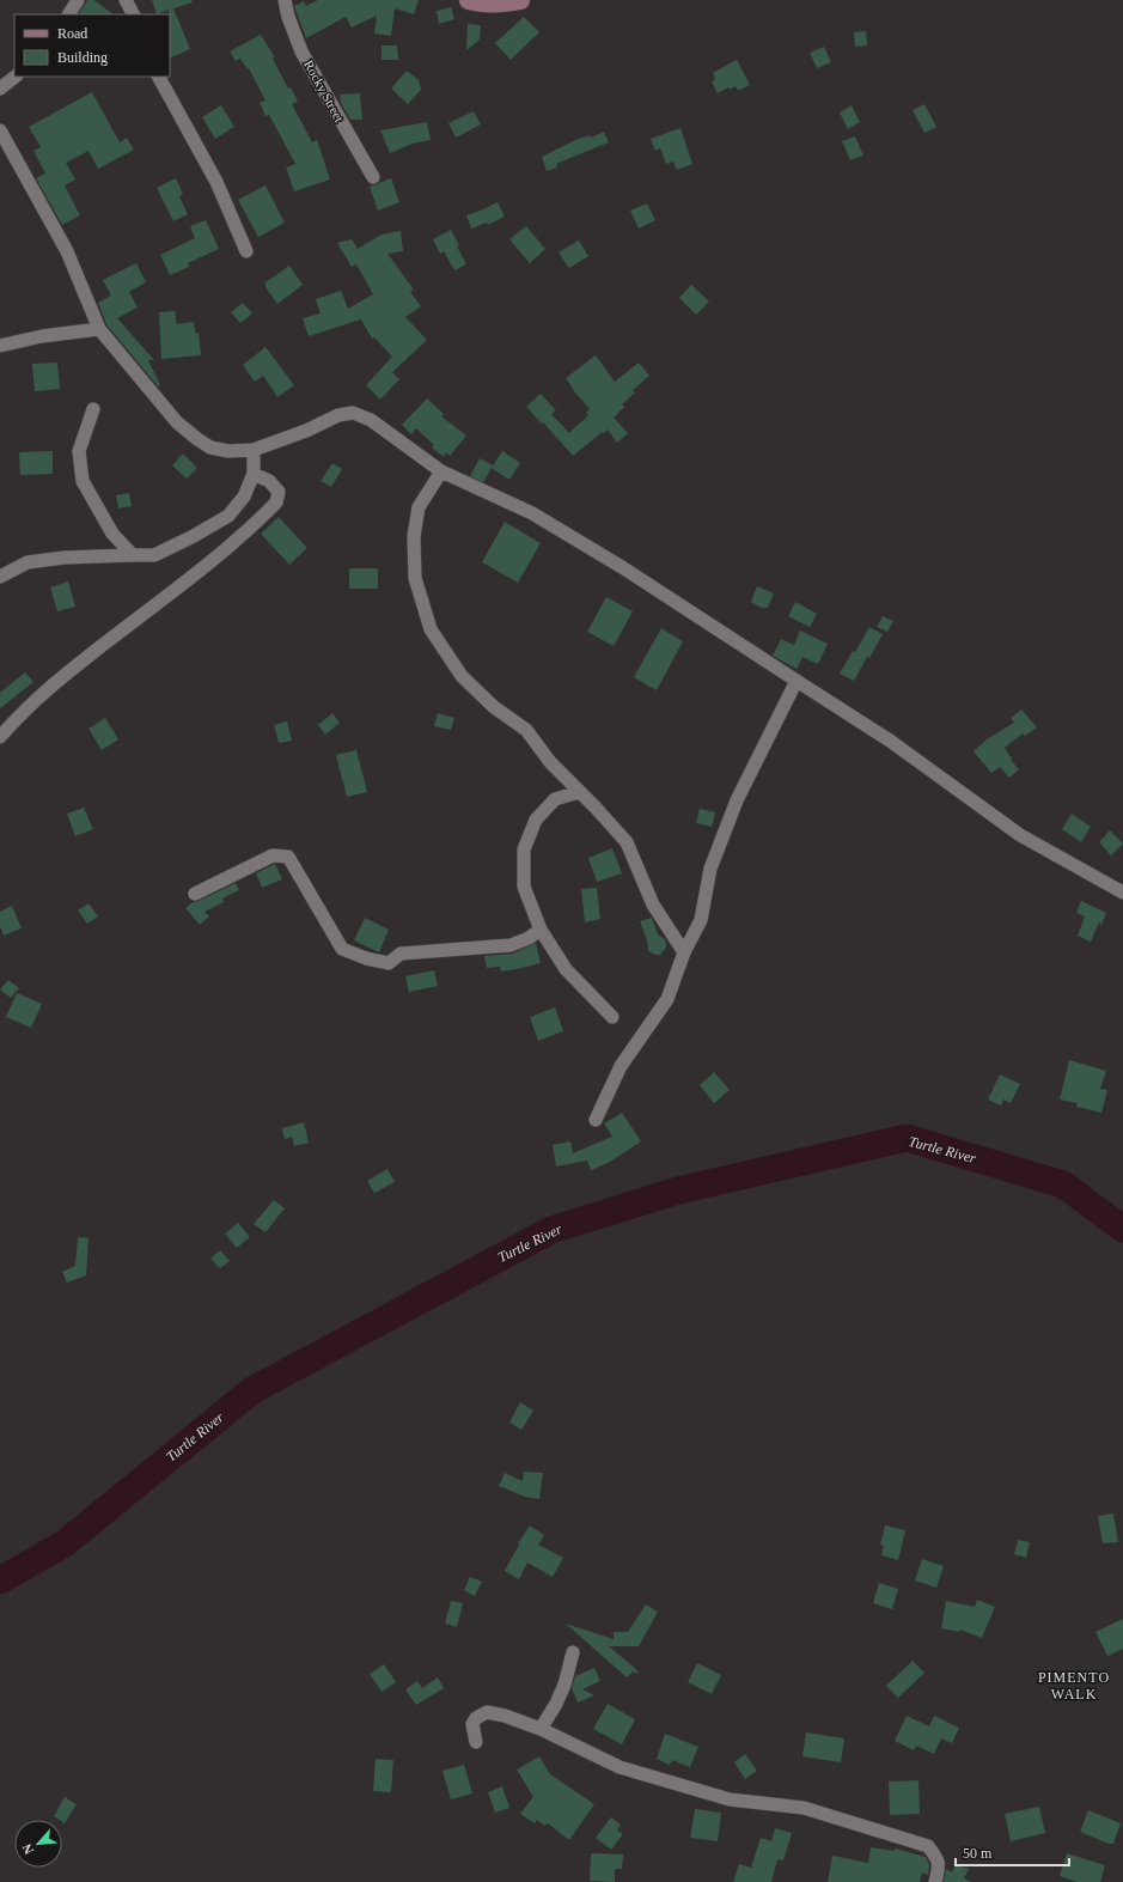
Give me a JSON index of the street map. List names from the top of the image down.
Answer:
{
  "streets": {
    "street": ["Rocky Street"]
  },
  "districts": ["PIMENTO WALK"],
  "water": ["Turtle River"],
  "legend": ["Road", "Building"],
  "scale_bar": "50 m",
  "north": "bottom left"
}
